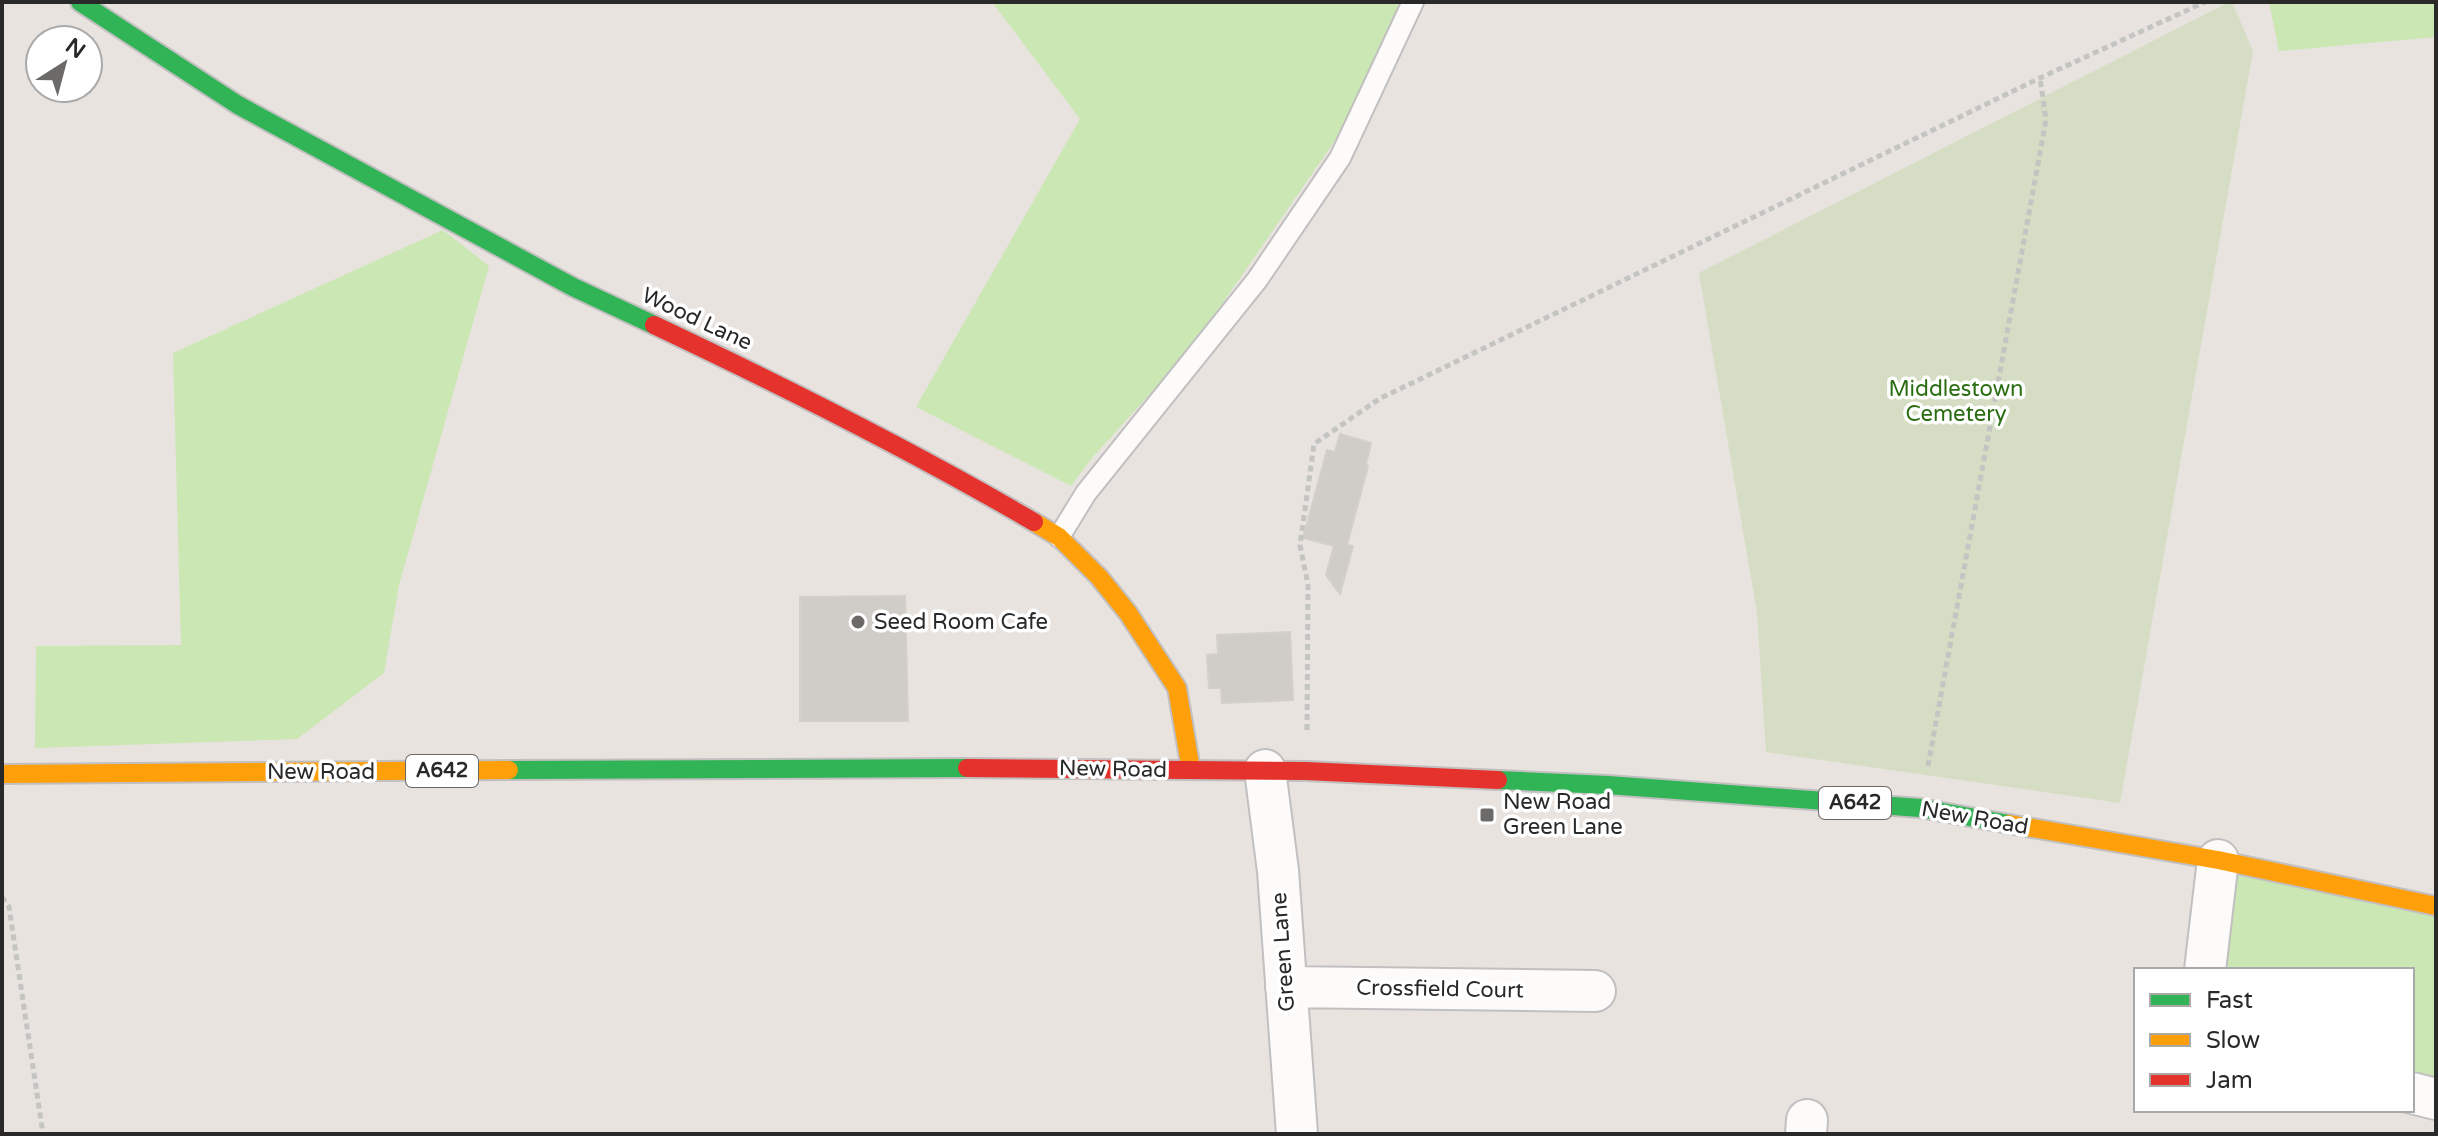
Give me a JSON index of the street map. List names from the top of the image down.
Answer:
{
  "streets": {
    "main road": ["Wood Lane", "New Road", "A642"],
    "street": ["Green Lane", "Crossfield Court"]
  },
  "crossings": [
    ["Wood Lane", "New Road"],
    ["New Road", "Green Lane"],
    ["Green Lane", "Crossfield Court"]
  ],
  "parks": ["Middlestown Cemetery"],
  "places": {
    "other": ["Seed Room Cafe"],
    "transit": ["New Road Green Lane"]
  },
  "legend": ["Fast", "Slow", "Jam"],
  "north": "top right"
}
